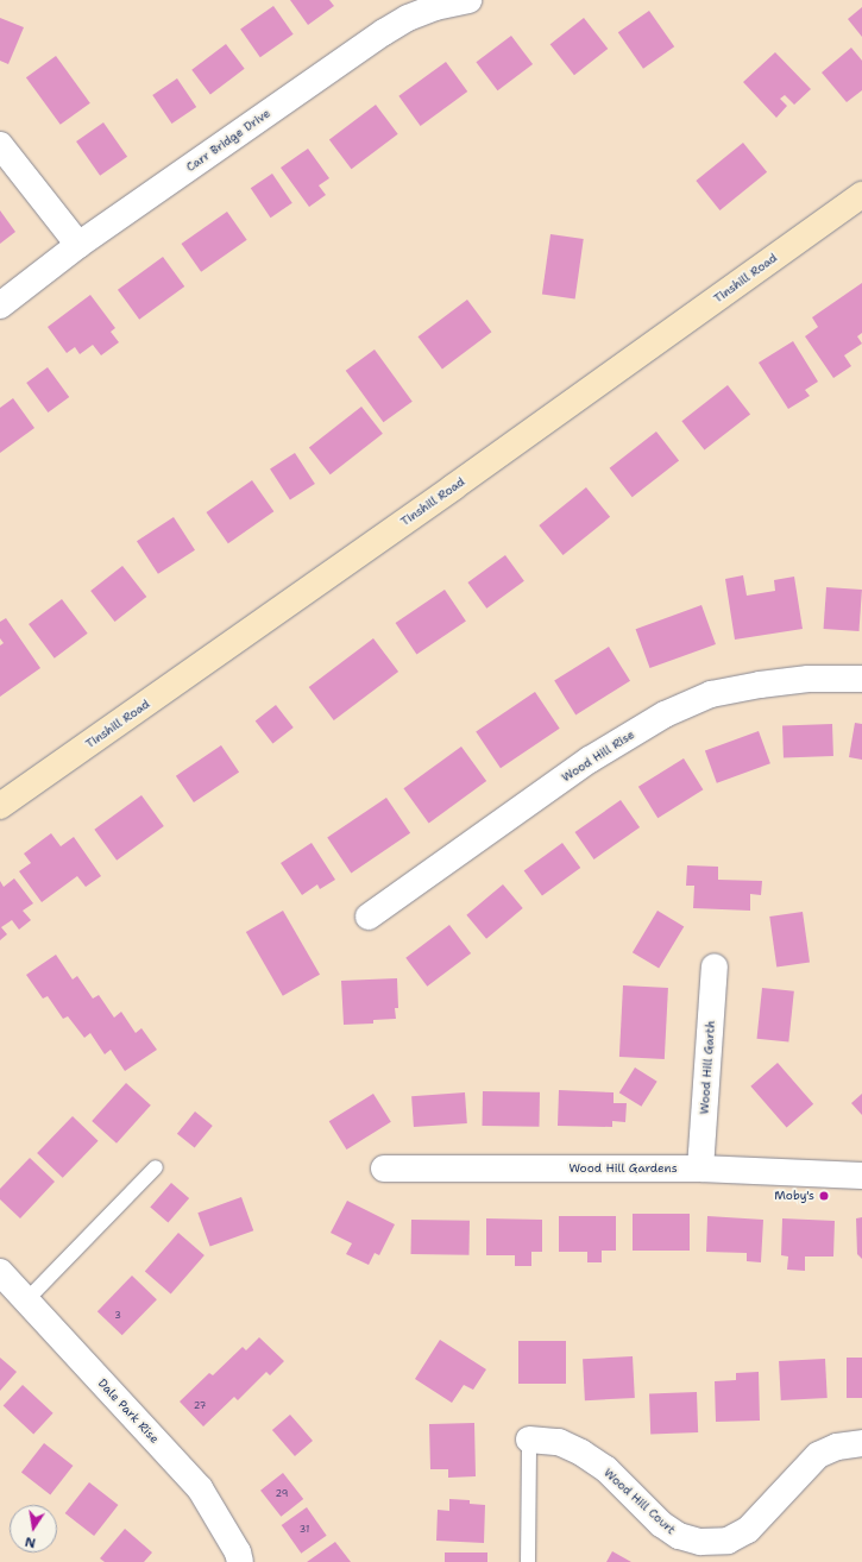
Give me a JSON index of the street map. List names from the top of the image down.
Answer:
{
  "streets": {
    "street": [
      "Carr Bridge Drive",
      "Tinshill Road",
      "Wood Hill Rise",
      "Wood Hill Garth",
      "Wood Hill Gardens",
      "Dale Park Rise",
      "Wood Hill Court"
    ]
  },
  "crossings": [
    ["Wood Hill Garth", "Wood Hill Gardens"]
  ],
  "places": ["Moby's"],
  "house_numbers": [
    "3",
    "27",
    "29",
    "31"
  ],
  "north": "bottom"
}
